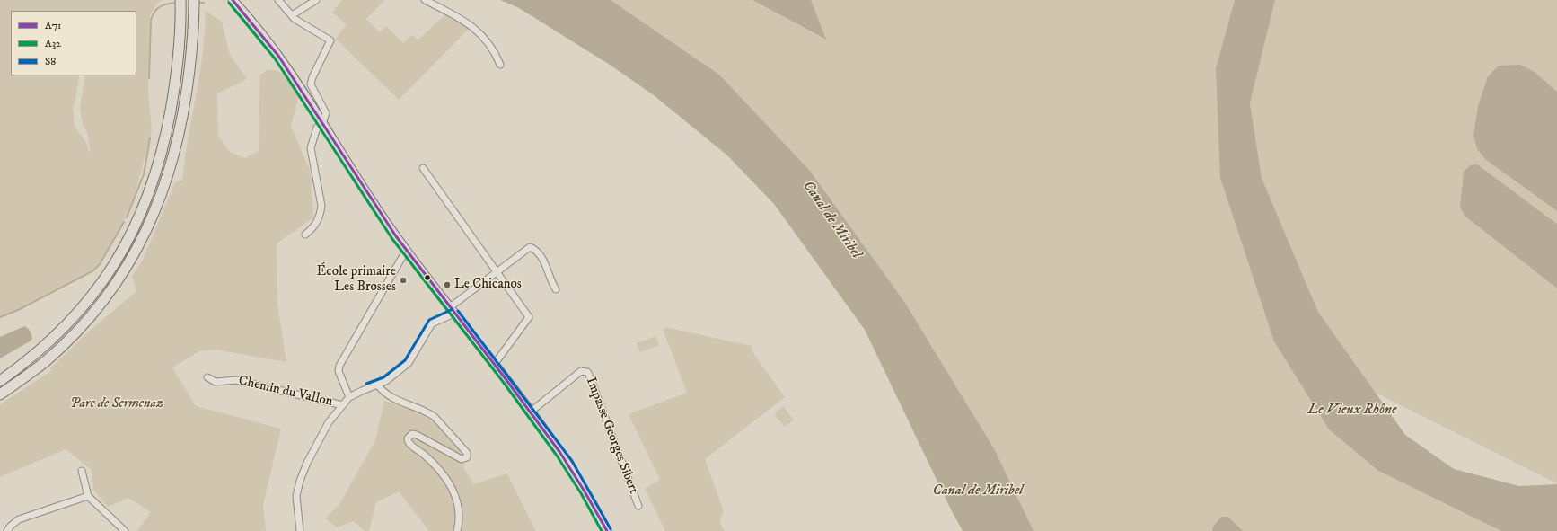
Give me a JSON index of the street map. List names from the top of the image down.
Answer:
{
  "streets": {
    "street": ["Chemin du Vallon", "Impasse Georges Sibert"]
  },
  "water": ["Canal de Miribel", "Le Vieux Rhône"],
  "parks": ["Parc de Sermenaz"],
  "places": ["École primaire Les Brosses", "Le Chicanos"],
  "lines": ["transit line A71", "transit line A32", "transit line S8"],
  "legend": ["A71", "A32", "S8"]
}
